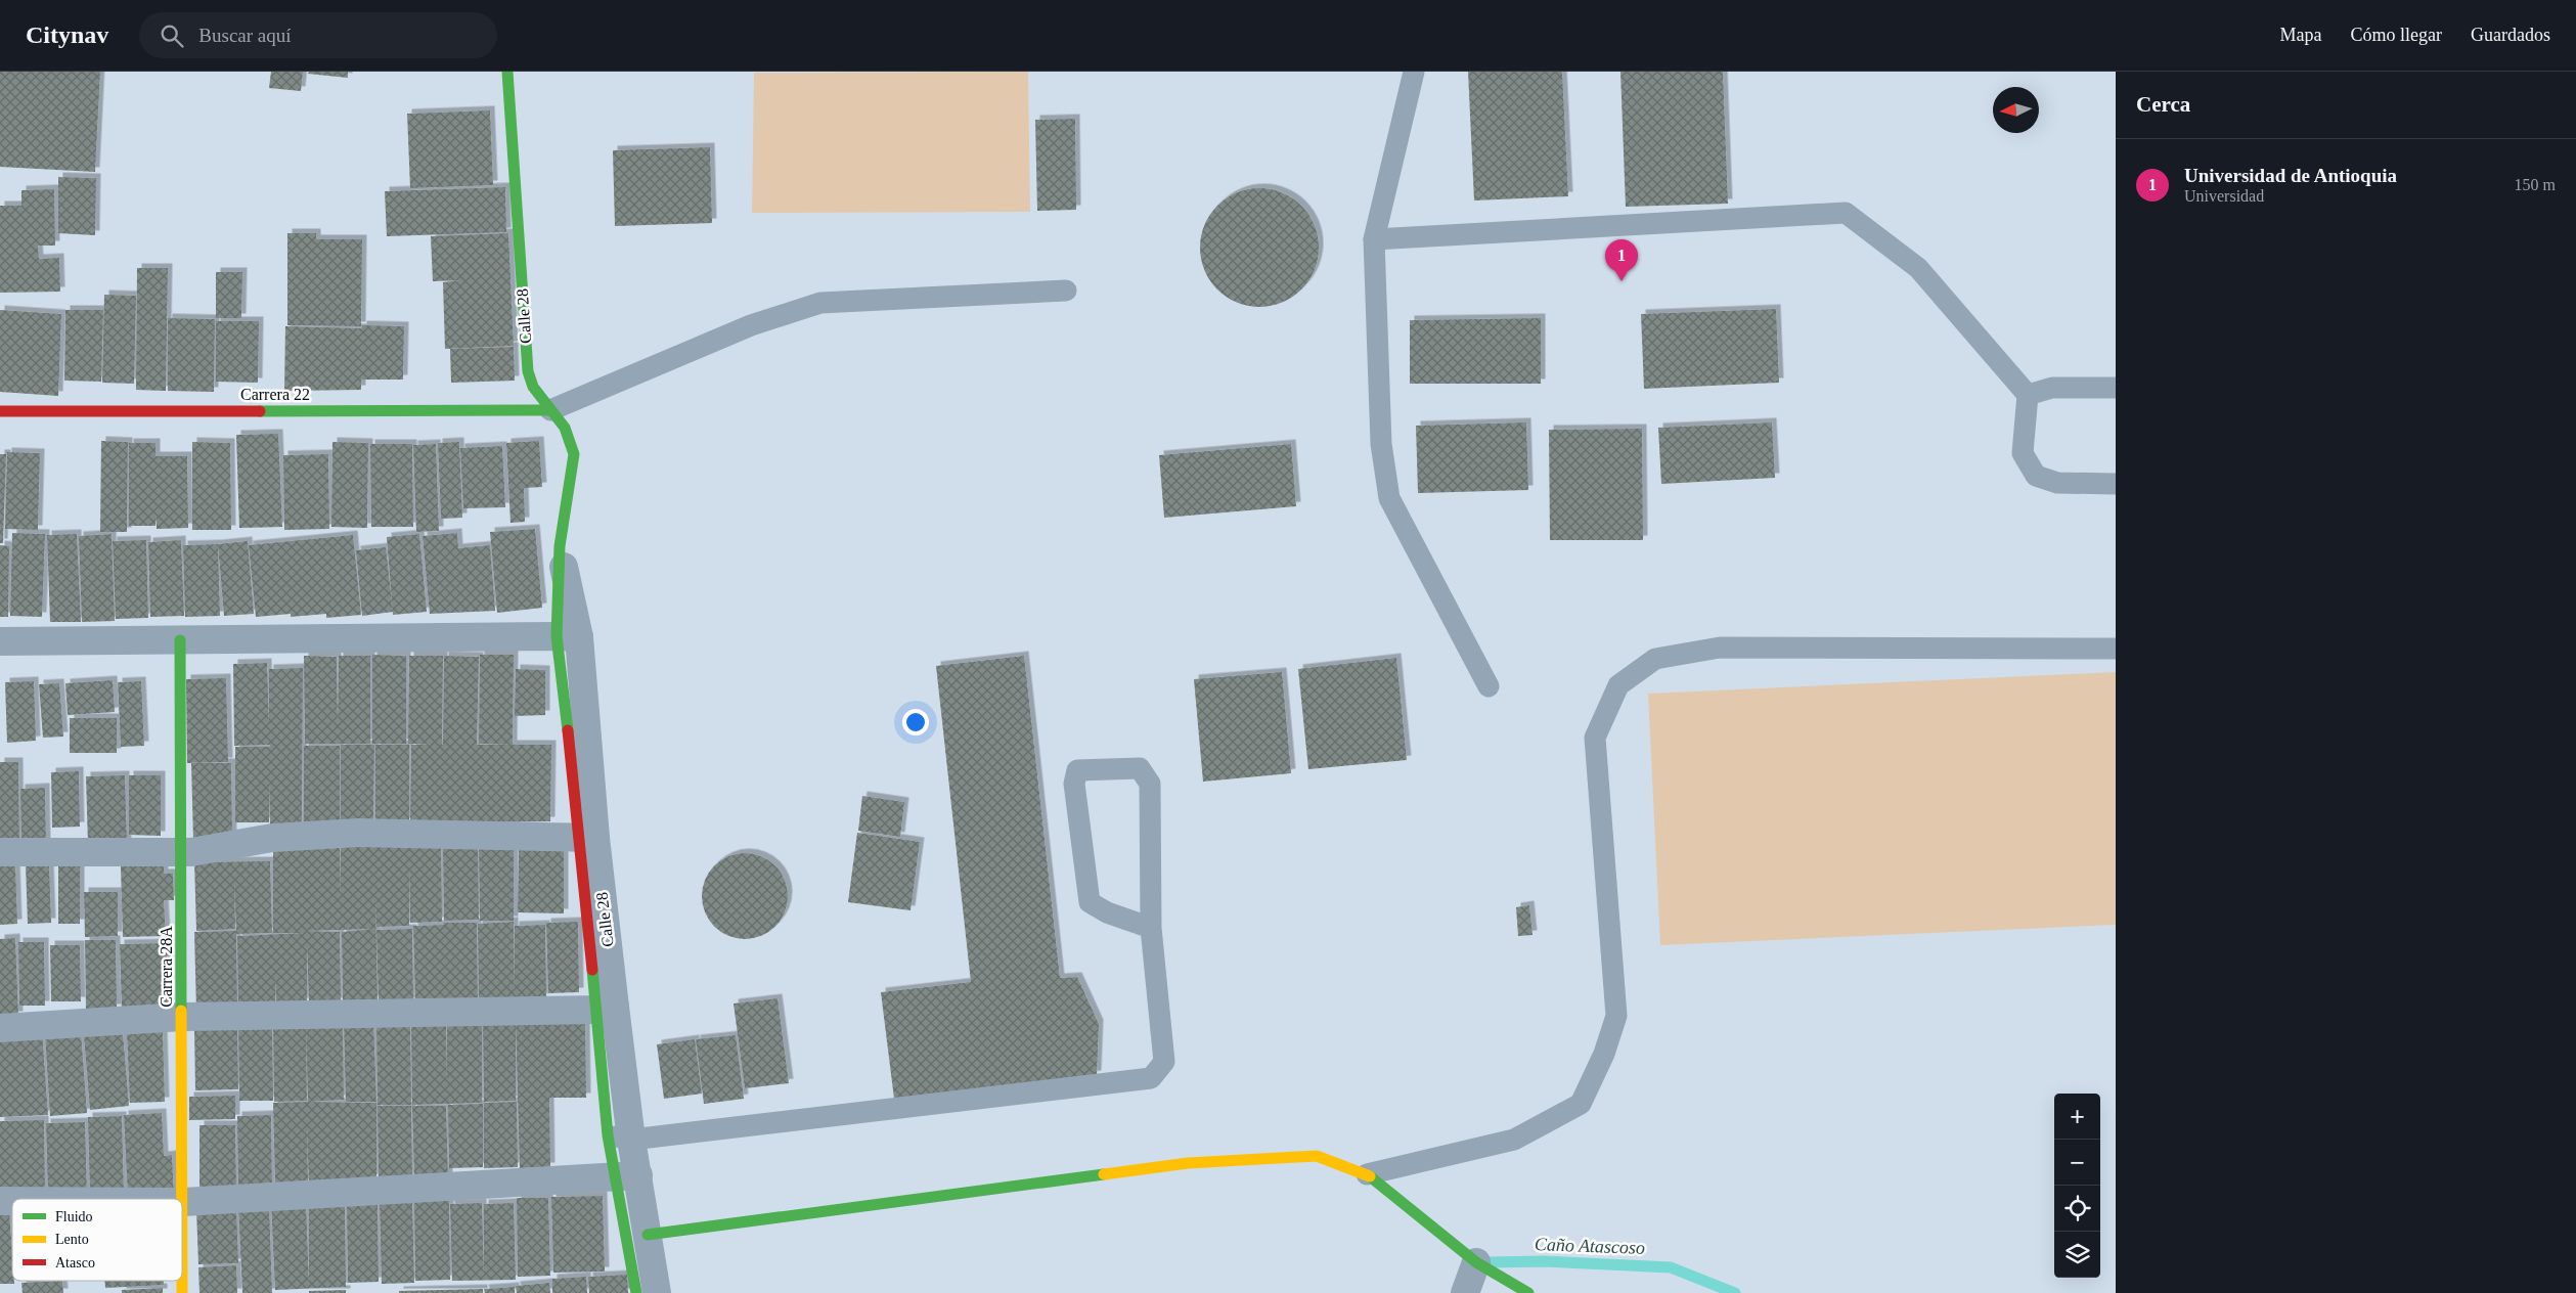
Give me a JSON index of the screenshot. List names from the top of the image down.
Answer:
{
  "streets": {
    "street": ["Calle 28", "Carrera 22", "Carrera 28A"]
  },
  "crossings": [
    ["Calle 28", "Carrera 22"]
  ],
  "water": ["Caño Atascoso"],
  "legend": ["Fluido", "Lento", "Atasco"],
  "north": "left",
  "page": {
    "header": "Citynav",
    "search": "Buscar aquí",
    "nav": ["Mapa", "Cómo llegar", "Guardados"],
    "heading": "Cerca",
    "list": [
      {
        "mark": "1",
        "name": "Universidad de Antioquia",
        "note": "Universidad",
        "value": "150 m"
      }
    ],
    "pins": "1",
    "map_buttons": ["+", "−"]
  }
}
